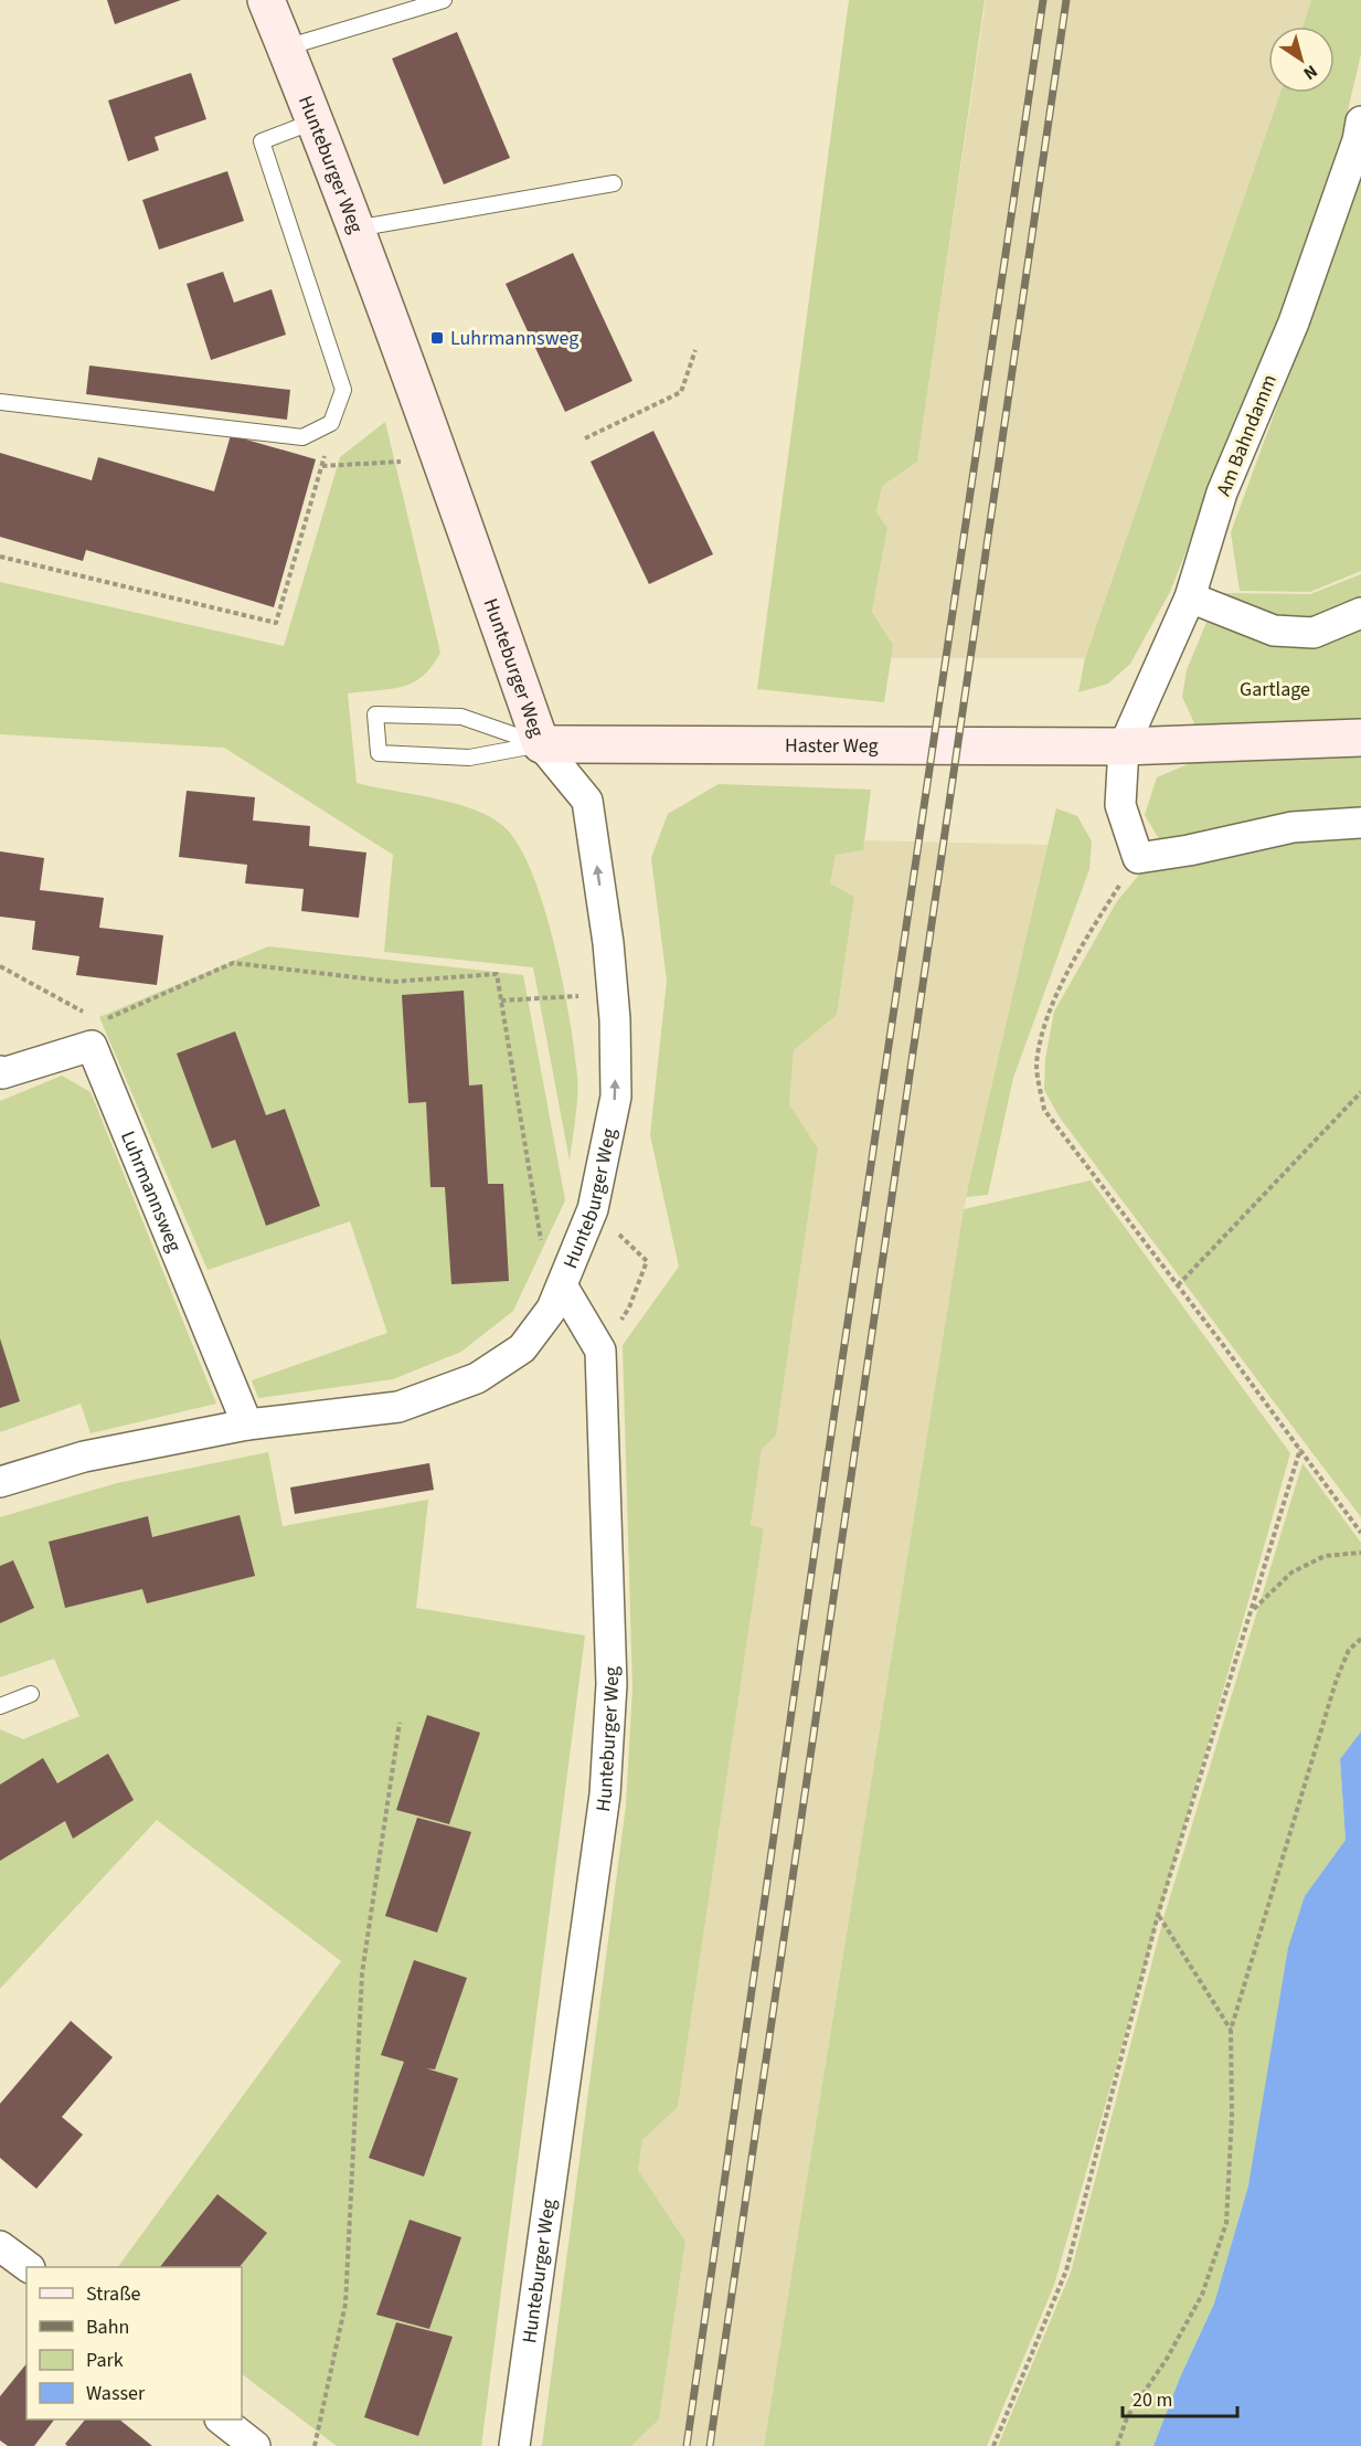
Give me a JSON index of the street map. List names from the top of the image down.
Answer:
{
  "streets": {
    "street": [
      "Hunteburger Weg",
      "Am Bahndamm",
      "Haster Weg",
      "Luhrmannsweg"
    ]
  },
  "crossings": [
    ["Hunteburger Weg", "Haster Weg"],
    ["Am Bahndamm", "Haster Weg"]
  ],
  "parks": ["Gartlage"],
  "places": {
    "transit": ["Luhrmannsweg"]
  },
  "legend": [
    "Straße",
    "Bahn",
    "Park",
    "Wasser"
  ],
  "scale_bar": "20 m",
  "north": "bottom right"
}
